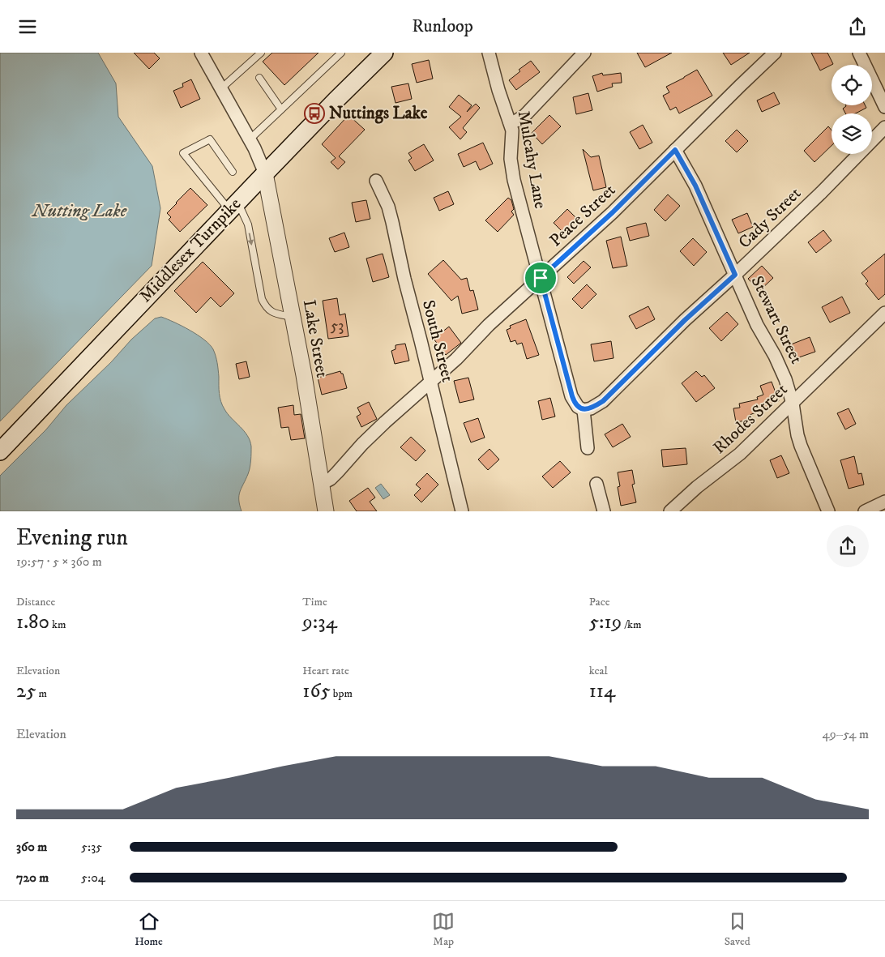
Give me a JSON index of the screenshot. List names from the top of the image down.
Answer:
{
  "streets": {
    "main road": ["Middlesex Turnpike"],
    "street": [
      "Mulcahy Lane",
      "Peace Street",
      "Cady Street",
      "Stewart Street",
      "Lake Street",
      "South Street",
      "Rhodes Street"
    ]
  },
  "crossings": [
    ["Mulcahy Lane", "Peace Street"],
    ["Mulcahy Lane", "Cady Street"],
    ["Peace Street", "Stewart Street"],
    ["Peace Street", "Lake Street"],
    ["Peace Street", "South Street"],
    ["Cady Street", "Stewart Street"],
    ["Middlesex Turnpike", "Lake Street"],
    ["Stewart Street", "Rhodes Street"]
  ],
  "water": ["Nutting Lake"],
  "places": {
    "bus stop": ["Nuttings Lake"]
  },
  "house_numbers": ["53"],
  "page": {
    "header": "Runloop",
    "heading": ["Evening run", "19:57 · 5 × 360 m"],
    "stats": [
      ["Distance", "1.80 km"],
      ["Time", "9:34"],
      ["Pace", "5:19 /km"],
      ["Elevation", "25 m"],
      ["Heart rate", "165 bpm"],
      ["kcal", "114"]
    ],
    "chart": ["Elevation", "49–54 m"],
    "list": [
      {
        "name": "360 m",
        "note": "5:35"
      },
      {
        "name": "720 m",
        "note": "5:04"
      }
    ],
    "tabs": ["Home", "Map", "Saved"]
  }
}
